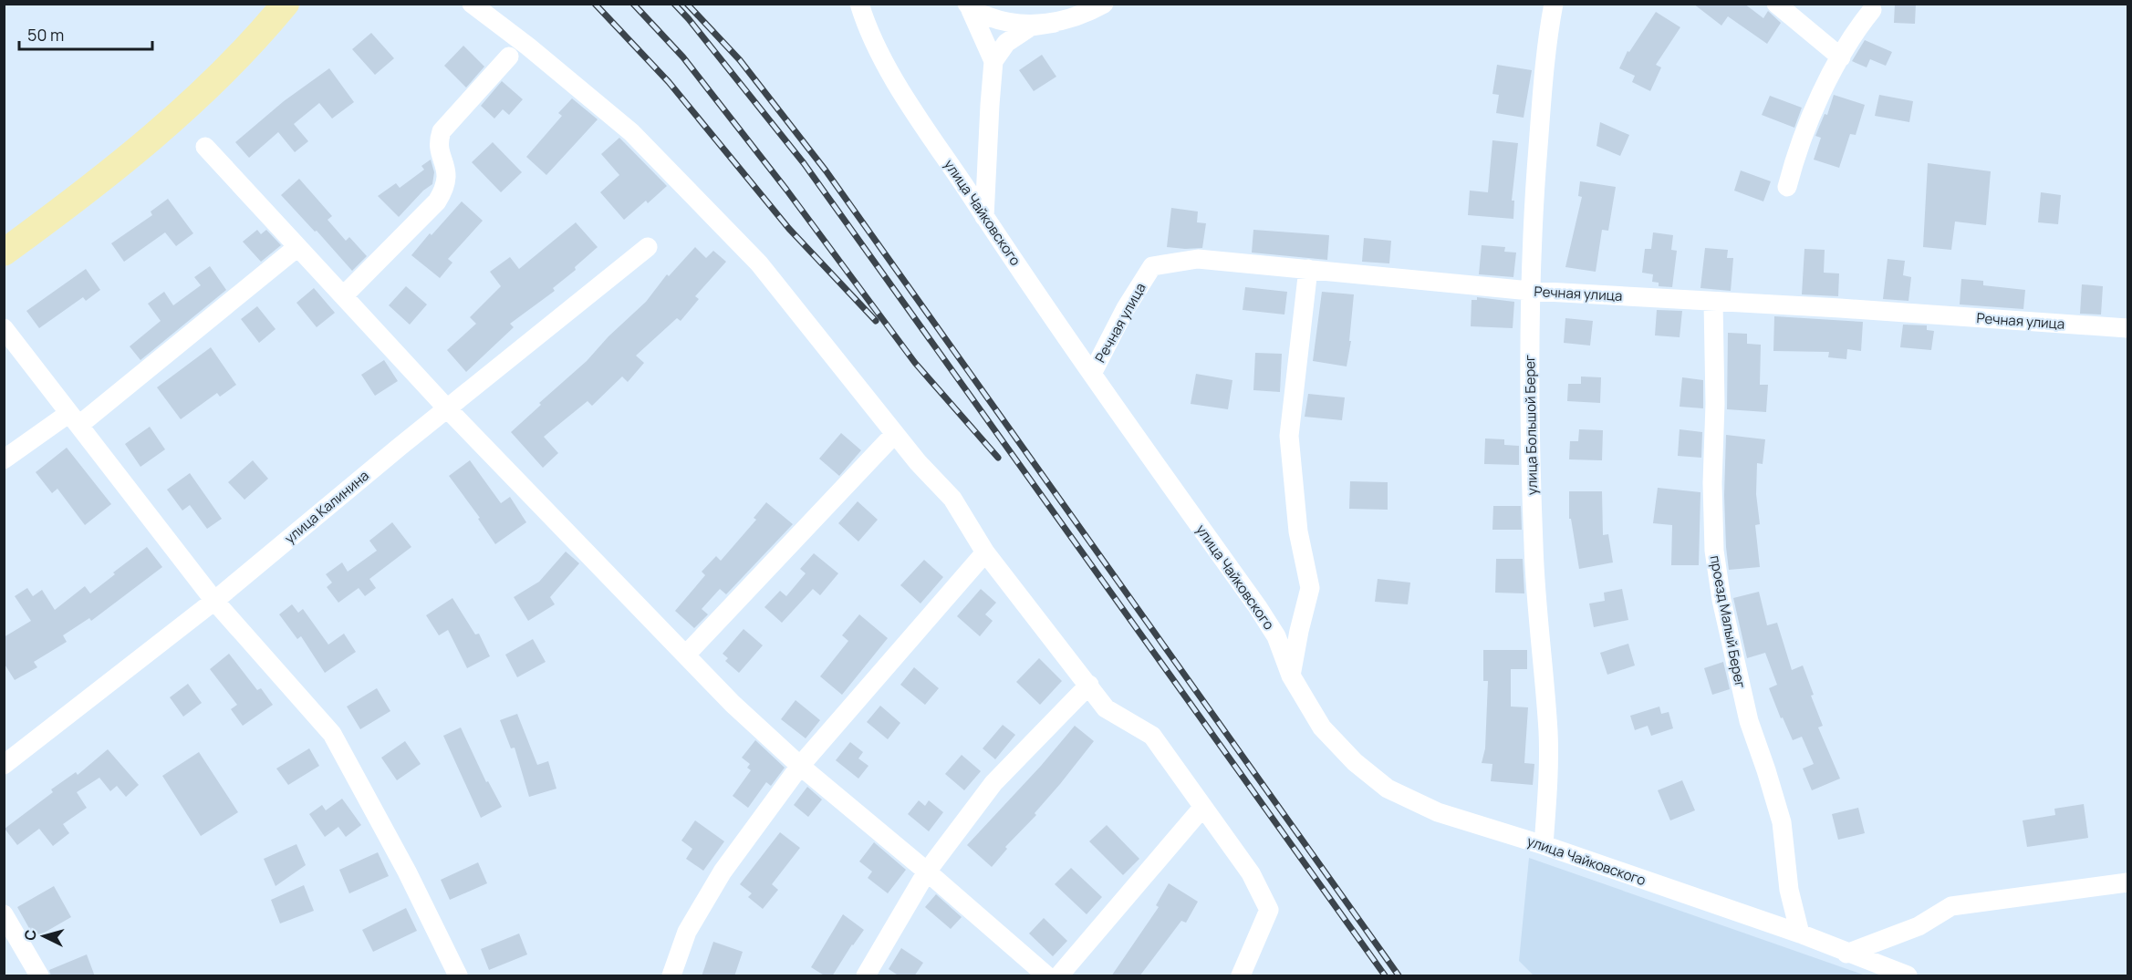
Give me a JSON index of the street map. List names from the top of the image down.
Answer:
{
  "streets": {
    "street": [
      "улица Чайковского",
      "Речная улица",
      "улица Большой Берег",
      "улица Калинина",
      "проезд Малый Берег"
    ]
  },
  "crossings": [
    ["улица Чайковского", "Речная улица"],
    ["улица Чайковского", "улица Большой Берег"],
    ["улица Чайковского", "проезд Малый Берег"],
    ["Речная улица", "улица Большой Берег"],
    ["Речная улица", "проезд Малый Берег"]
  ],
  "scale_bar": "50 m",
  "north": "left"
}
